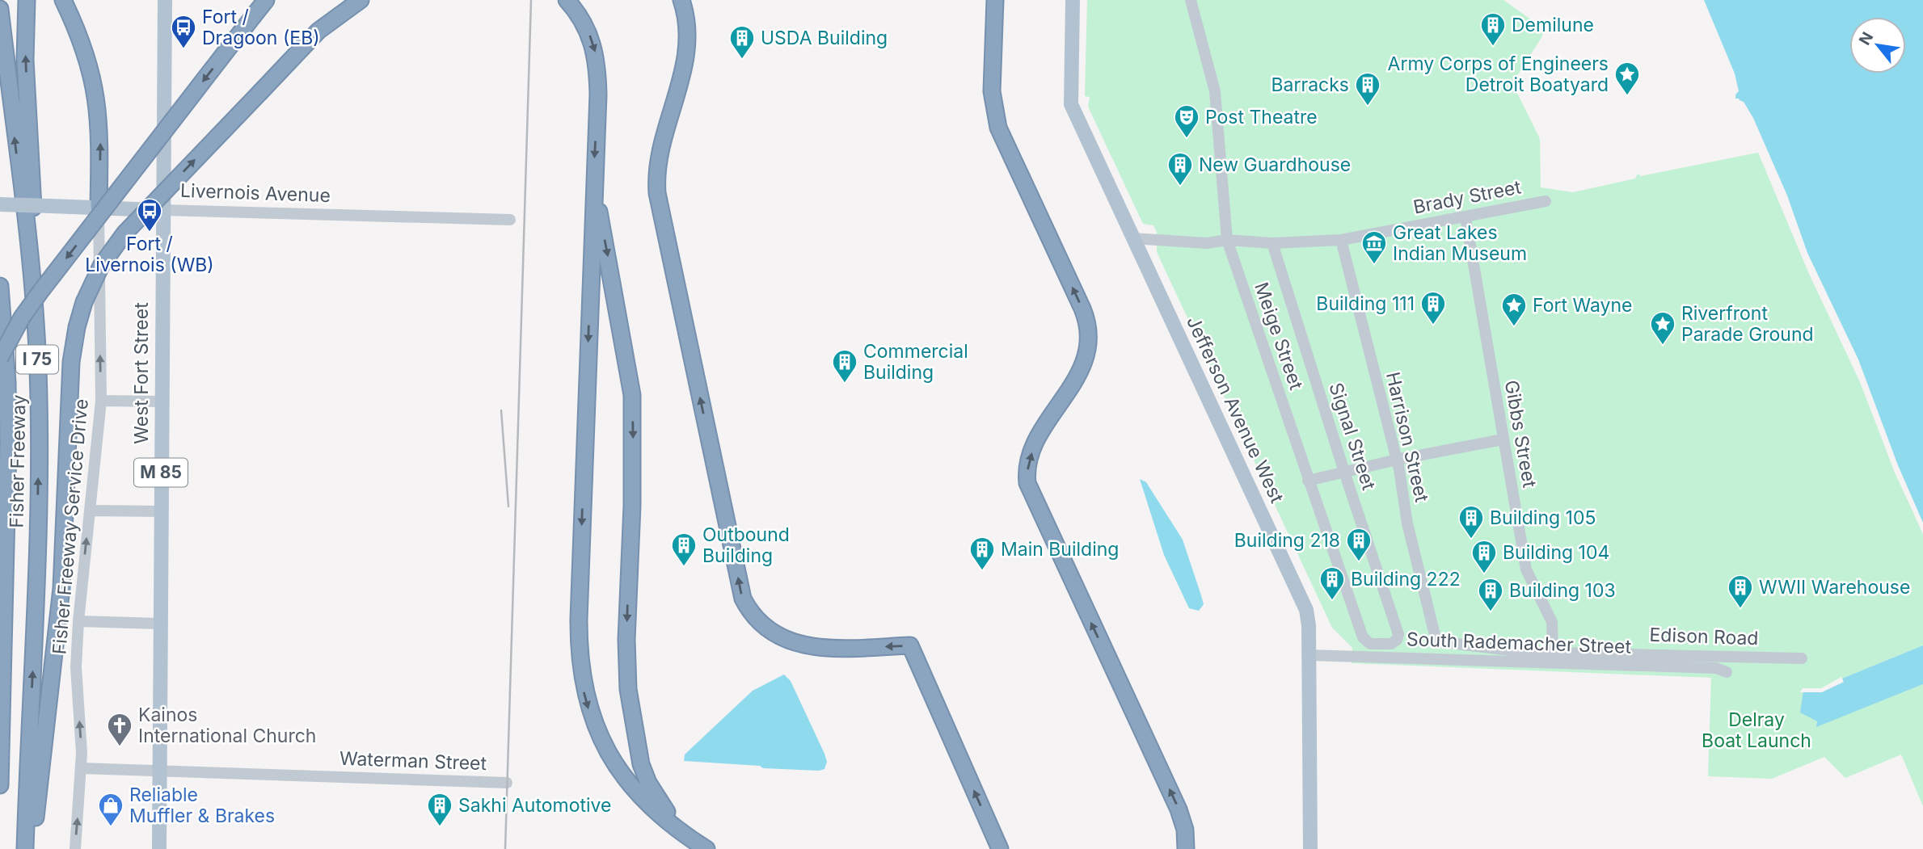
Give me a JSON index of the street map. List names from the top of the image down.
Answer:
{
  "streets": {
    "highway": ["I 75", "Fisher Freeway"],
    "main road": [
      "Livernois Avenue",
      "West Fort Street",
      "Jefferson Avenue West",
      "M 85"
    ],
    "street": [
      "Brady Street",
      "Meige Street",
      "Gibbs Street",
      "Signal Street",
      "Harrison Street",
      "Fisher Freeway Service Drive",
      "Edison Road",
      "South Rademacher Street",
      "Waterman Street"
    ]
  },
  "crossings": [
    ["Livernois Avenue", "West Fort Street"],
    ["Livernois Avenue", "Fisher Freeway Service Drive"],
    ["Brady Street", "Meige Street"],
    ["Brady Street", "Jefferson Avenue West"],
    ["Brady Street", "Gibbs Street"],
    ["Brady Street", "Signal Street"],
    ["Brady Street", "Harrison Street"],
    ["Meige Street", "Signal Street"],
    ["West Fort Street", "Waterman Street"],
    ["Jefferson Avenue West", "South Rademacher Street"],
    ["Gibbs Street", "Edison Road"],
    ["Harrison Street", "Edison Road"],
    ["Fisher Freeway Service Drive", "Waterman Street"]
  ],
  "one_way": ["Fisher Freeway Service Drive"],
  "parks": ["Delray Boat Launch"],
  "places": {
    "building": [
      "Demilune",
      "USDA Building",
      "Barracks",
      "New Guardhouse",
      "Building 111",
      "Commercial Building",
      "Building 105",
      "Building 218",
      "Outbound Building",
      "Main Building",
      "Building 104",
      "Building 222",
      "WWII Warehouse",
      "Building 103",
      "Sakhi Automotive"
    ],
    "bus stop": ["Fort / Dragoon (EB)", "Fort / Livernois (WB)"],
    "place": ["Army Corps of Engineers Detroit Boatyard", "Fort Wayne", "Riverfront Parade Ground"],
    "theatre": ["Post Theatre"],
    "museum": ["Great Lakes Indian Museum"],
    "church": ["Kainos International Church"],
    "shop": ["Reliable Muffler & Brakes"]
  },
  "north": "top left"
}
